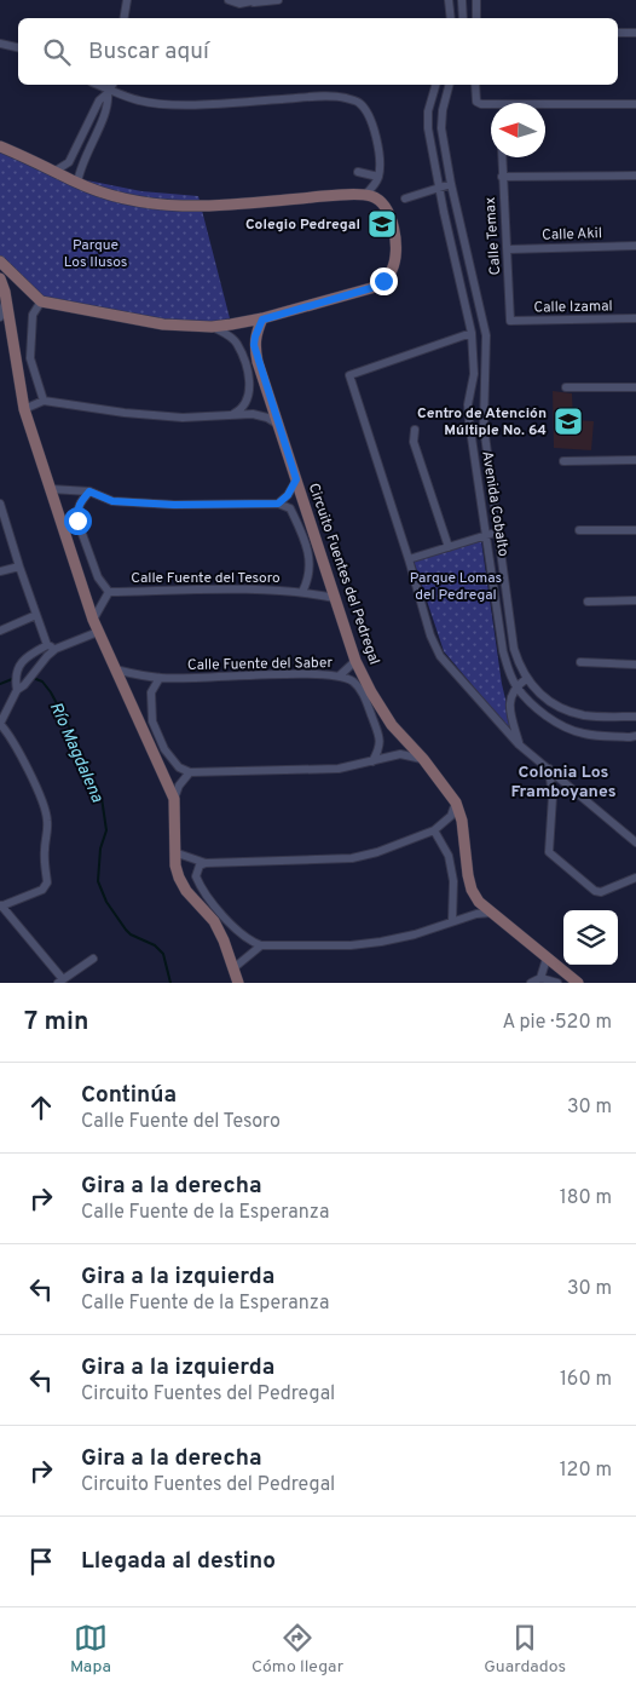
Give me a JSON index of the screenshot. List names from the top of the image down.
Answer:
{
  "streets": {
    "street": [
      "Calle Akil",
      "Calle Temax",
      "Calle Izamal",
      "Avenida Cobalto",
      "Circuito Fuentes del Pedregal",
      "Calle Fuente del Tesoro",
      "Calle Fuente del Saber"
    ]
  },
  "crossings": [
    ["Calle Akil", "Calle Temax"],
    ["Calle Temax", "Calle Izamal"],
    ["Circuito Fuentes del Pedregal", "Calle Fuente del Tesoro"],
    ["Circuito Fuentes del Pedregal", "Calle Fuente del Saber"]
  ],
  "districts": ["Colonia Los Framboyanes"],
  "water": ["Río Magdalena"],
  "parks": ["Parque Los Ilusos", "Parque Lomas del Pedregal"],
  "places": {
    "school or university": ["Colegio Pedregal", "Centro de Atención Múltiple No. 64"]
  },
  "north": "left",
  "page": {
    "search": "Buscar aquí",
    "heading": ["7 min", "A pie · 520 m"],
    "list": [
      ["Continúa", "Calle Fuente del Tesoro", "30 m"],
      ["Gira a la derecha", "Calle Fuente de la Esperanza", "180 m"],
      ["Gira a la izquierda", "Calle Fuente de la Esperanza", "30 m"],
      ["Gira a la izquierda", "Circuito Fuentes del Pedregal", "160 m"],
      ["Gira a la derecha", "Circuito Fuentes del Pedregal", "120 m"],
      "Llegada al destino"
    ],
    "nav": ["Mapa", "Cómo llegar", "Guardados"]
  }
}
